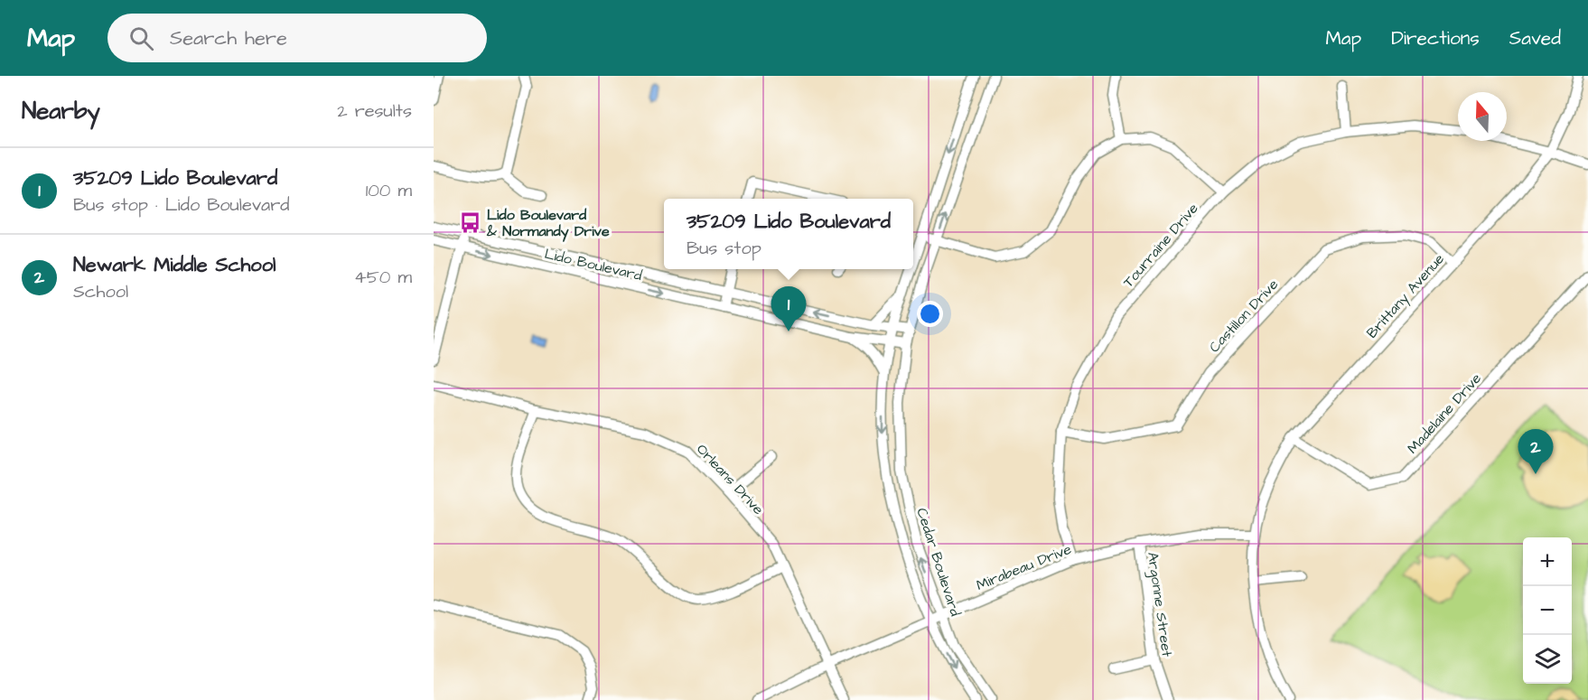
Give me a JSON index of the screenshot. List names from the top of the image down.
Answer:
{
  "streets": {
    "street": [
      "Tourraine Drive",
      "Lido Boulevard",
      "Brittany Avenue",
      "Castillon Drive",
      "Madelaine Drive",
      "Orleans Drive",
      "Cedar Boulevard",
      "Mirabeau Drive",
      "Argonne Street"
    ]
  },
  "crossings": [
    ["Tourraine Drive", "Castillon Drive"],
    ["Tourraine Drive", "Mirabeau Drive"],
    ["Lido Boulevard", "Cedar Boulevard"],
    ["Brittany Avenue", "Castillon Drive"],
    ["Brittany Avenue", "Madelaine Drive"],
    ["Brittany Avenue", "Mirabeau Drive"],
    ["Orleans Drive", "Mirabeau Drive"],
    ["Cedar Boulevard", "Mirabeau Drive"],
    ["Mirabeau Drive", "Argonne Street"]
  ],
  "places": {
    "bus stop": ["Lido Boulevard & Normandy Drive"]
  },
  "north": "top",
  "page": {
    "header": "Map",
    "search": "Search here",
    "nav": ["Map", "Directions", "Saved"],
    "heading": ["Nearby", "2 results"],
    "list": [
      {
        "mark": "1",
        "name": "35209 Lido Boulevard",
        "note": "Bus stop · Lido Boulevard",
        "value": "100 m"
      },
      {
        "mark": "2",
        "name": "Newark Middle School",
        "note": "School",
        "value": "450 m"
      }
    ],
    "popup": ["35209 Lido Boulevard", "Bus stop"],
    "pins": ["1", "2"],
    "map_buttons": ["+", "−"]
  }
}
